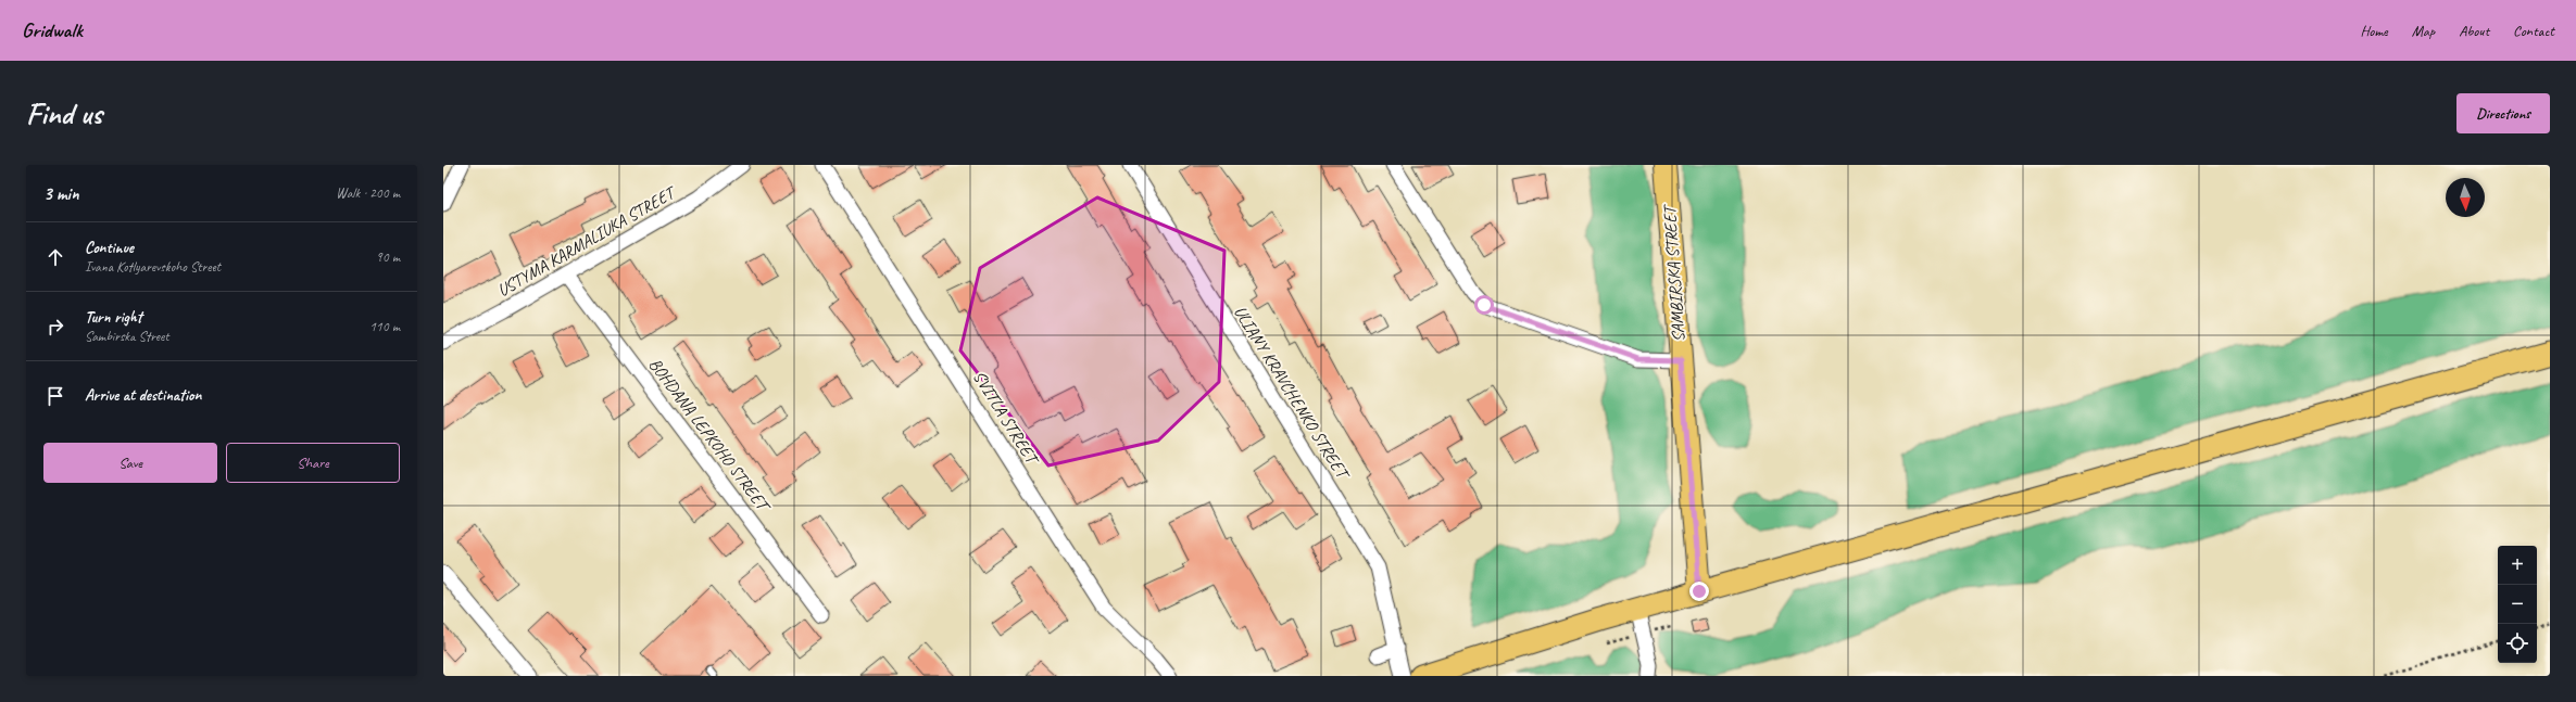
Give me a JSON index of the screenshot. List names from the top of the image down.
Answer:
{
  "streets": {
    "main road": ["SAMBIRSKA STREET"],
    "street": [
      "USTYMA KARMALIUKA STREET",
      "ULIANY KRAVCHENKO STREET",
      "SVITLA STREET",
      "BOHDANA LEPKOHO STREET"
    ]
  },
  "crossings": [
    ["USTYMA KARMALIUKA STREET", "BOHDANA LEPKOHO STREET"]
  ],
  "north": "bottom",
  "page": {
    "header": "Gridwalk",
    "nav": [
      "Home",
      "Map",
      "About",
      "Contact"
    ],
    "buttons": [
      "Directions",
      ["Save", "Share"]
    ],
    "title": "Find us",
    "heading": ["3 min", "Walk · 200 m"],
    "list": [
      ["Continue", "Ivana Kotlyarevskoho Street", "90 m"],
      ["Turn right", "Sambirska Street", "110 m"],
      "Arrive at destination"
    ],
    "map_buttons": ["+", "−"]
  }
}
